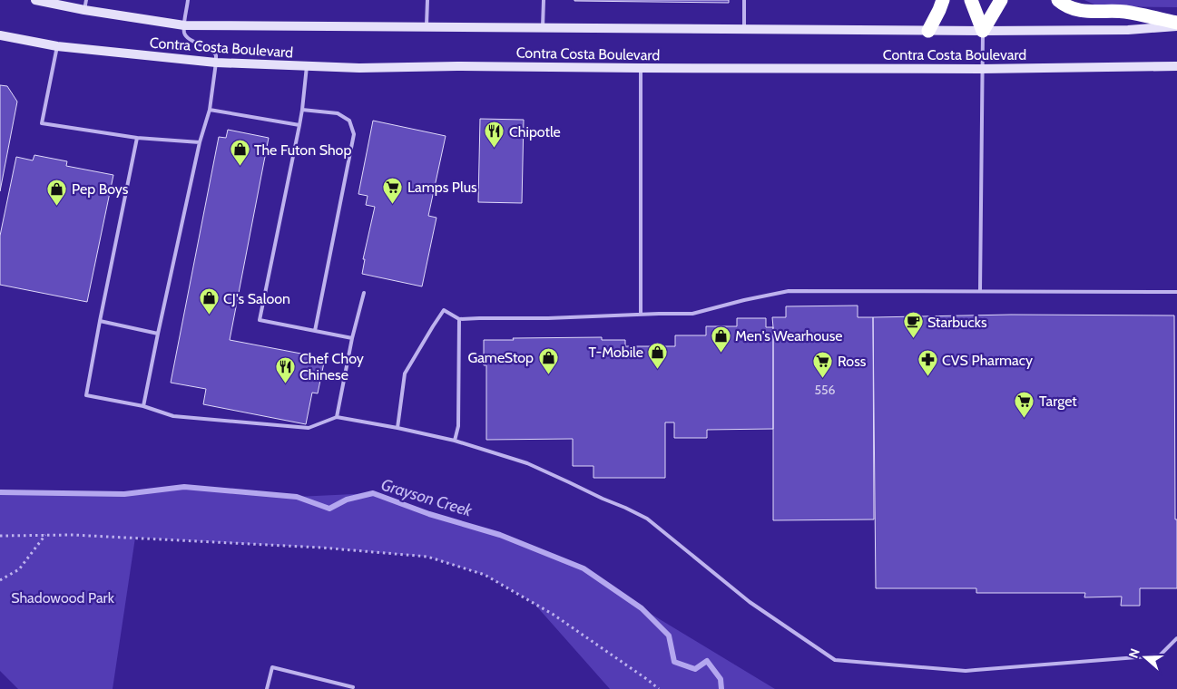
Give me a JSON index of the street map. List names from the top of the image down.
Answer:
{
  "streets": {
    "main road": ["Contra Costa Boulevard"]
  },
  "water": ["Grayson Creek"],
  "parks": ["Shadowood Park"],
  "places": {
    "restaurant": ["Chipotle", "Chef Choy Chinese"],
    "shop": [
      "The Futon Shop",
      "Pep Boys",
      "CJ's Saloon",
      "Men's Wearhouse",
      "T-Mobile",
      "GameStop"
    ],
    "supermarket": ["Lamps Plus", "Ross", "Target"],
    "cafe": ["Starbucks"],
    "pharmacy": ["CVS Pharmacy"]
  },
  "house_numbers": ["556"],
  "north": "left"
}
